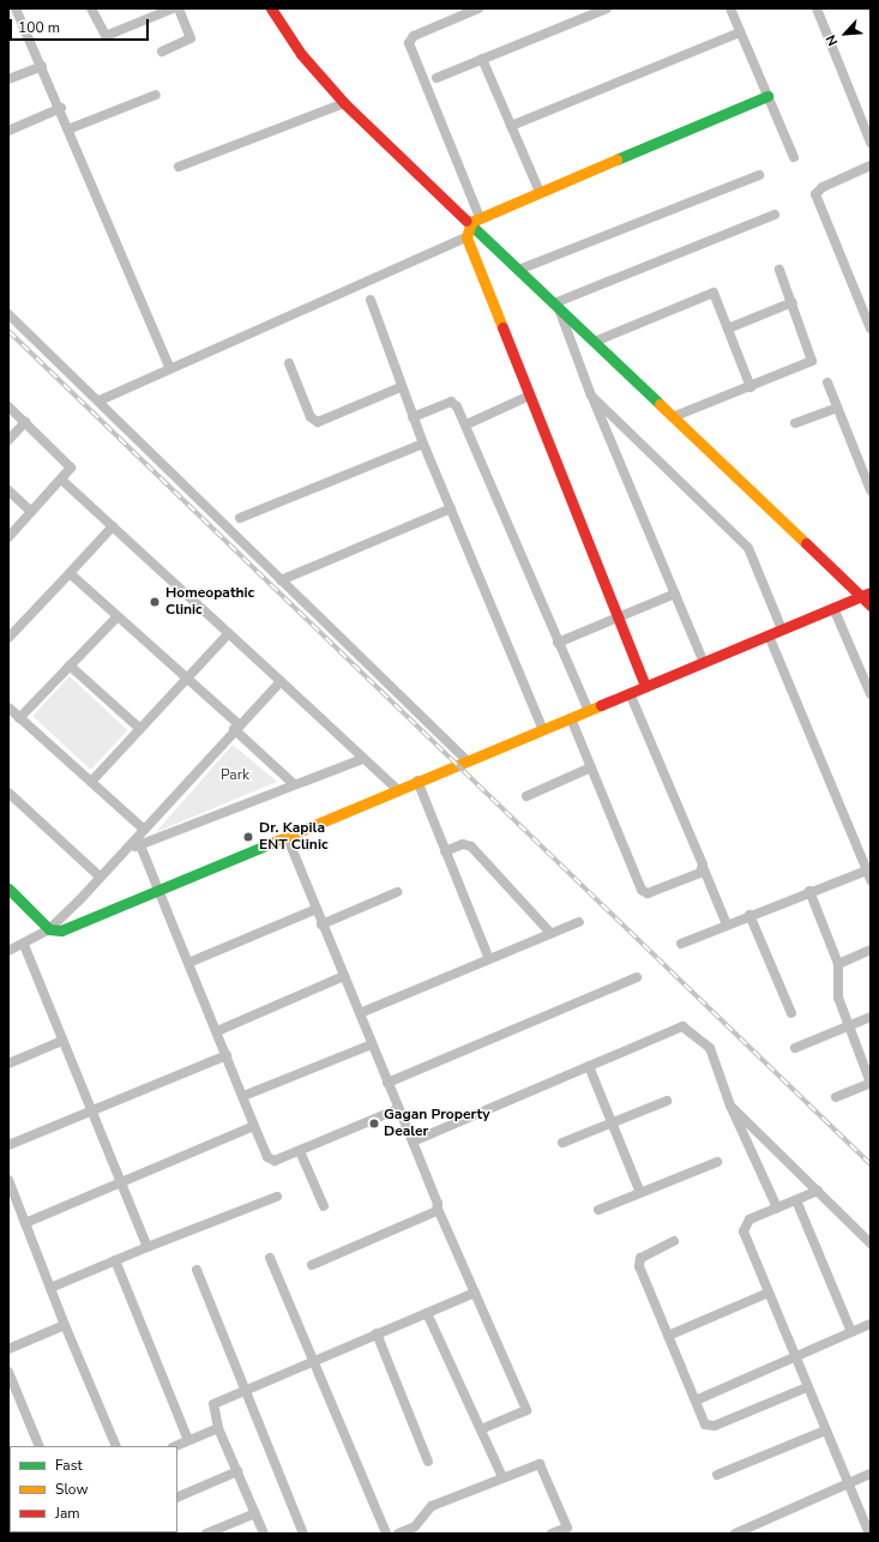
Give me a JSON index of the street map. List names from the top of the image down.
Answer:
{
  "parks": ["Park"],
  "places": ["Homeopathic Clinic", "Dr. Kapila ENT Clinic", "Gagan Property Dealer"],
  "legend": ["Fast", "Slow", "Jam"],
  "scale_bar": "100 m",
  "north": "bottom left"
}
